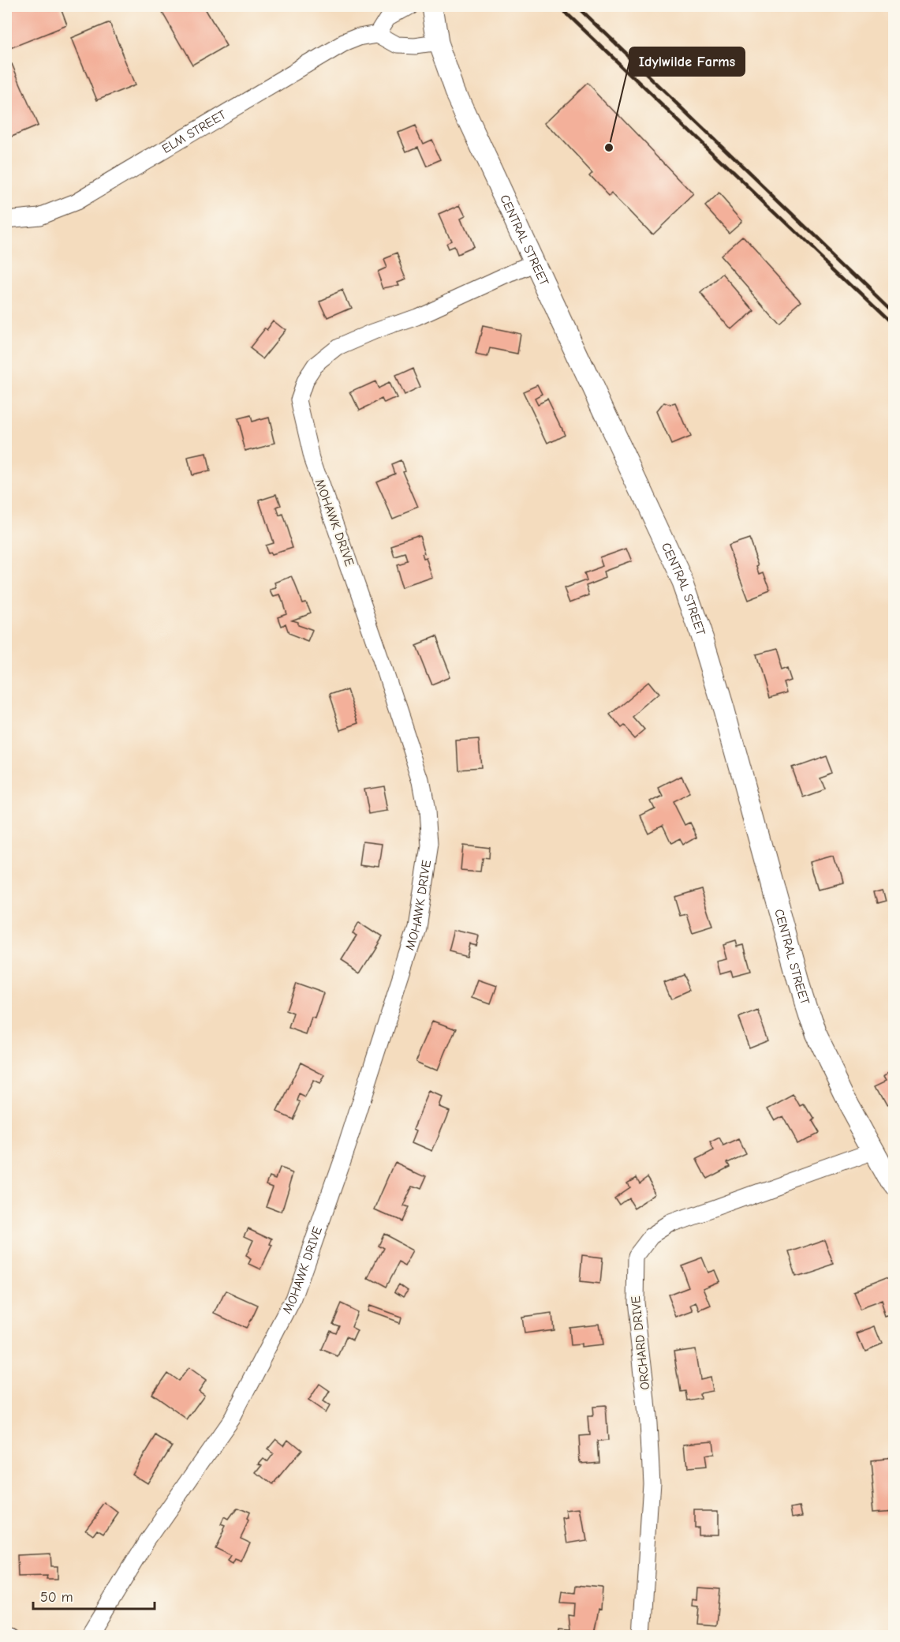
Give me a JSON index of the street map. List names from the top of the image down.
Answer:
{
  "streets": {
    "street": [
      "ELM STREET",
      "CENTRAL STREET",
      "MOHAWK DRIVE",
      "ORCHARD DRIVE"
    ]
  },
  "crossings": [
    ["CENTRAL STREET", "MOHAWK DRIVE"],
    ["CENTRAL STREET", "ORCHARD DRIVE"]
  ],
  "places": ["Idylwilde Farms"],
  "scale_bar": "50 m"
}
